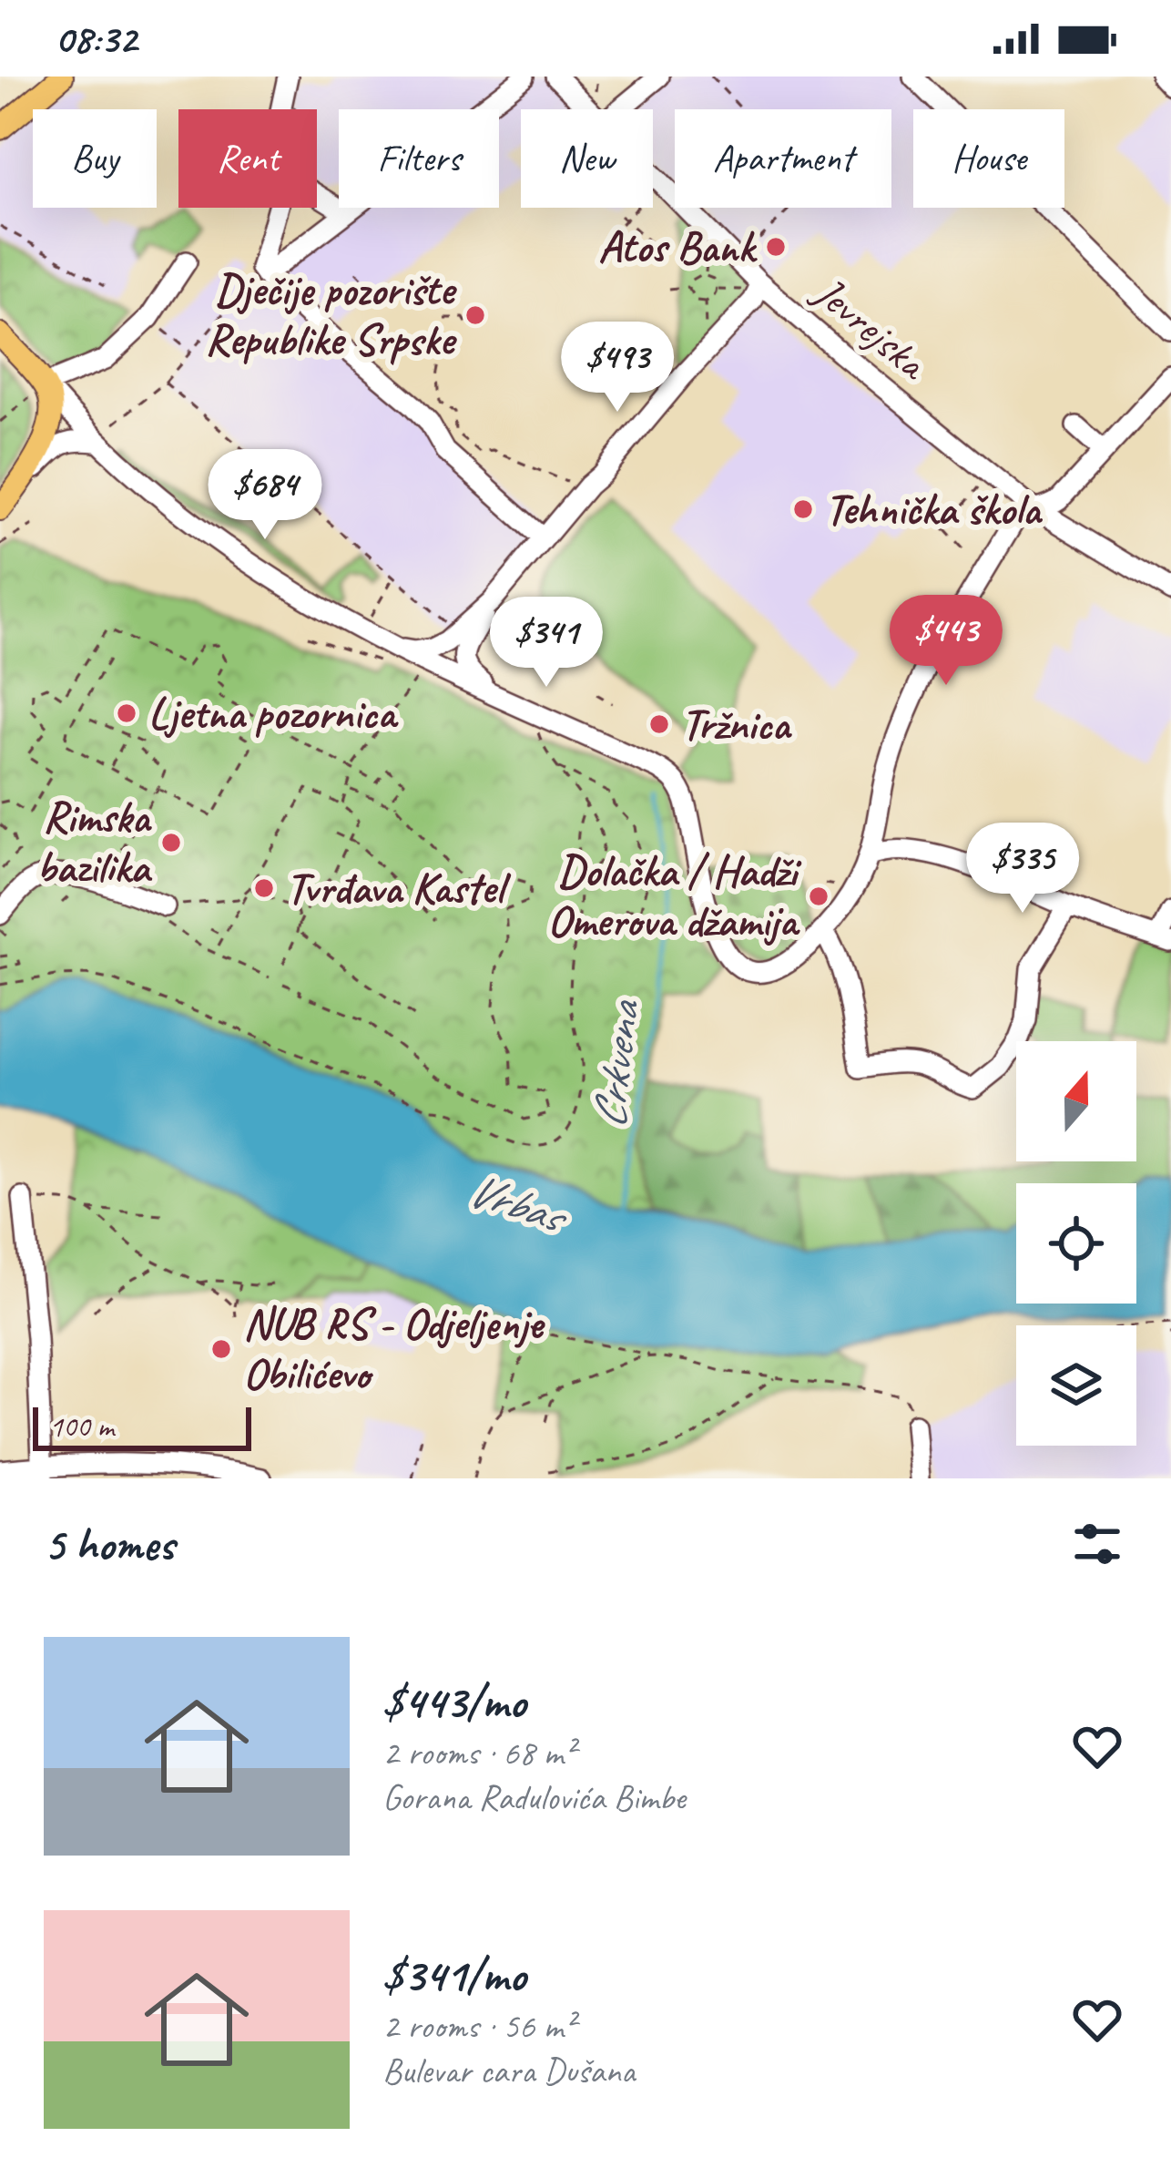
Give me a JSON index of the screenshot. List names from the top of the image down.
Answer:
{
  "streets": {
    "street": ["Jevrejska"]
  },
  "water": ["Crkvena", "Vrbas"],
  "places": [
    "Atos Bank",
    "Dječije pozorište Republike Srpske",
    "Tehnička škola",
    "Ljetna pozornica",
    "Tržnica",
    "Rimska bazilika",
    "Tvrđava Kastel",
    "Dolačka / Hadži Omerova džamija",
    "NUB RS - Odjeljenje Obilićevo"
  ],
  "scale_bar": "100 m",
  "north": "top",
  "page": {
    "status": "08:32",
    "chip": [
      "Buy",
      "Rent",
      "Filters",
      "New",
      "Apartment",
      "House"
    ],
    "price": [
      "$493",
      "$684",
      "$443",
      "$341",
      "$335"
    ],
    "scale": "100 m",
    "heading": "5 homes",
    "list": [
      {
        "name": "$443/mo",
        "note": "2 rooms · 68 m² · Gorana Radulovića Bimbe"
      },
      {
        "name": "$341/mo",
        "note": "2 rooms · 56 m² · Bulevar cara Dušana"
      }
    ]
  }
}
